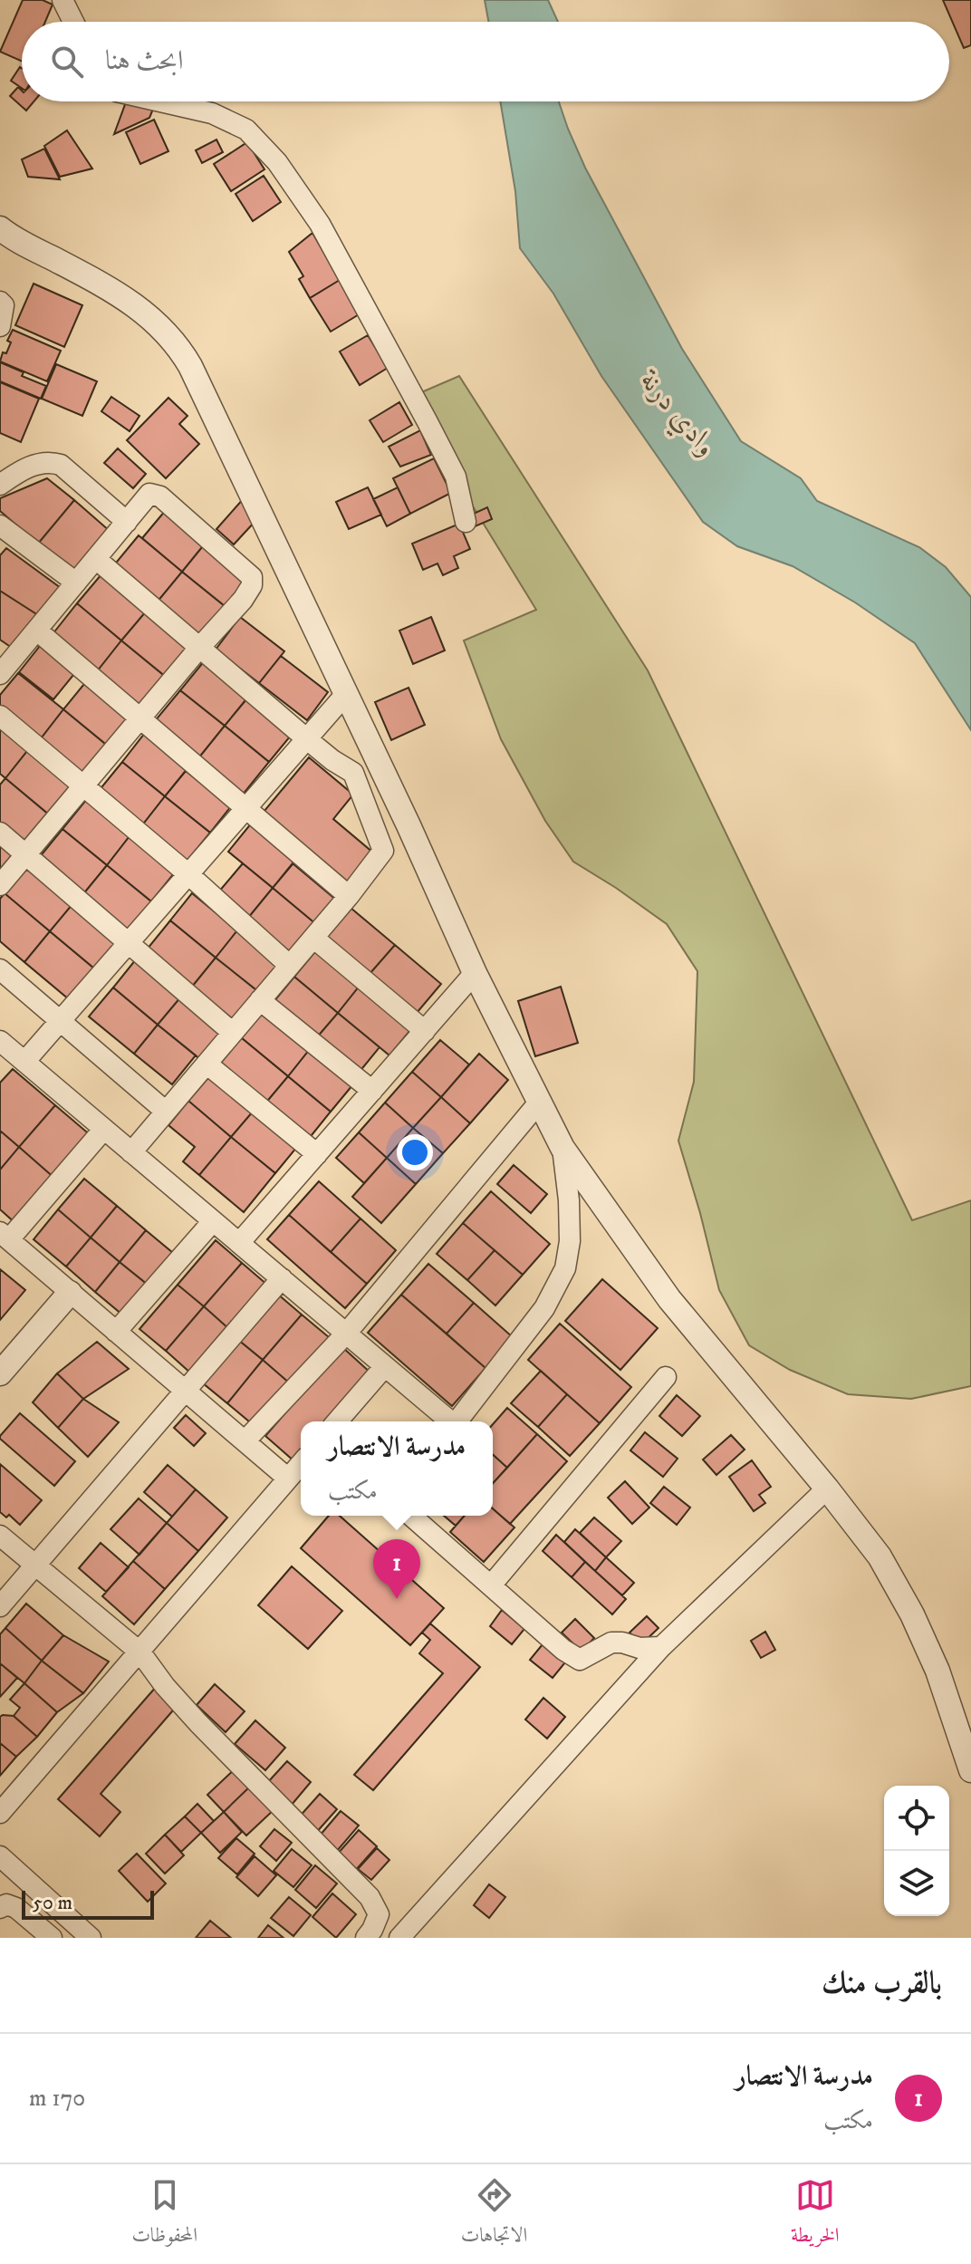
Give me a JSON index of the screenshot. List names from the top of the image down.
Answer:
{
  "water": ["وادي درنة"],
  "scale_bar": "50 m",
  "page": {
    "search": "ابحث هنا",
    "popup": ["مدرسة الانتصار", "مكتب"],
    "pins": "1",
    "scale": "50 m",
    "heading": "بالقرب منك",
    "list": [
      {
        "mark": "1",
        "name": "مدرسة الانتصار",
        "note": "مكتب",
        "value": "170 m"
      }
    ],
    "nav": ["الخريطة", "الاتجاهات", "المحفوظات"]
  }
}
